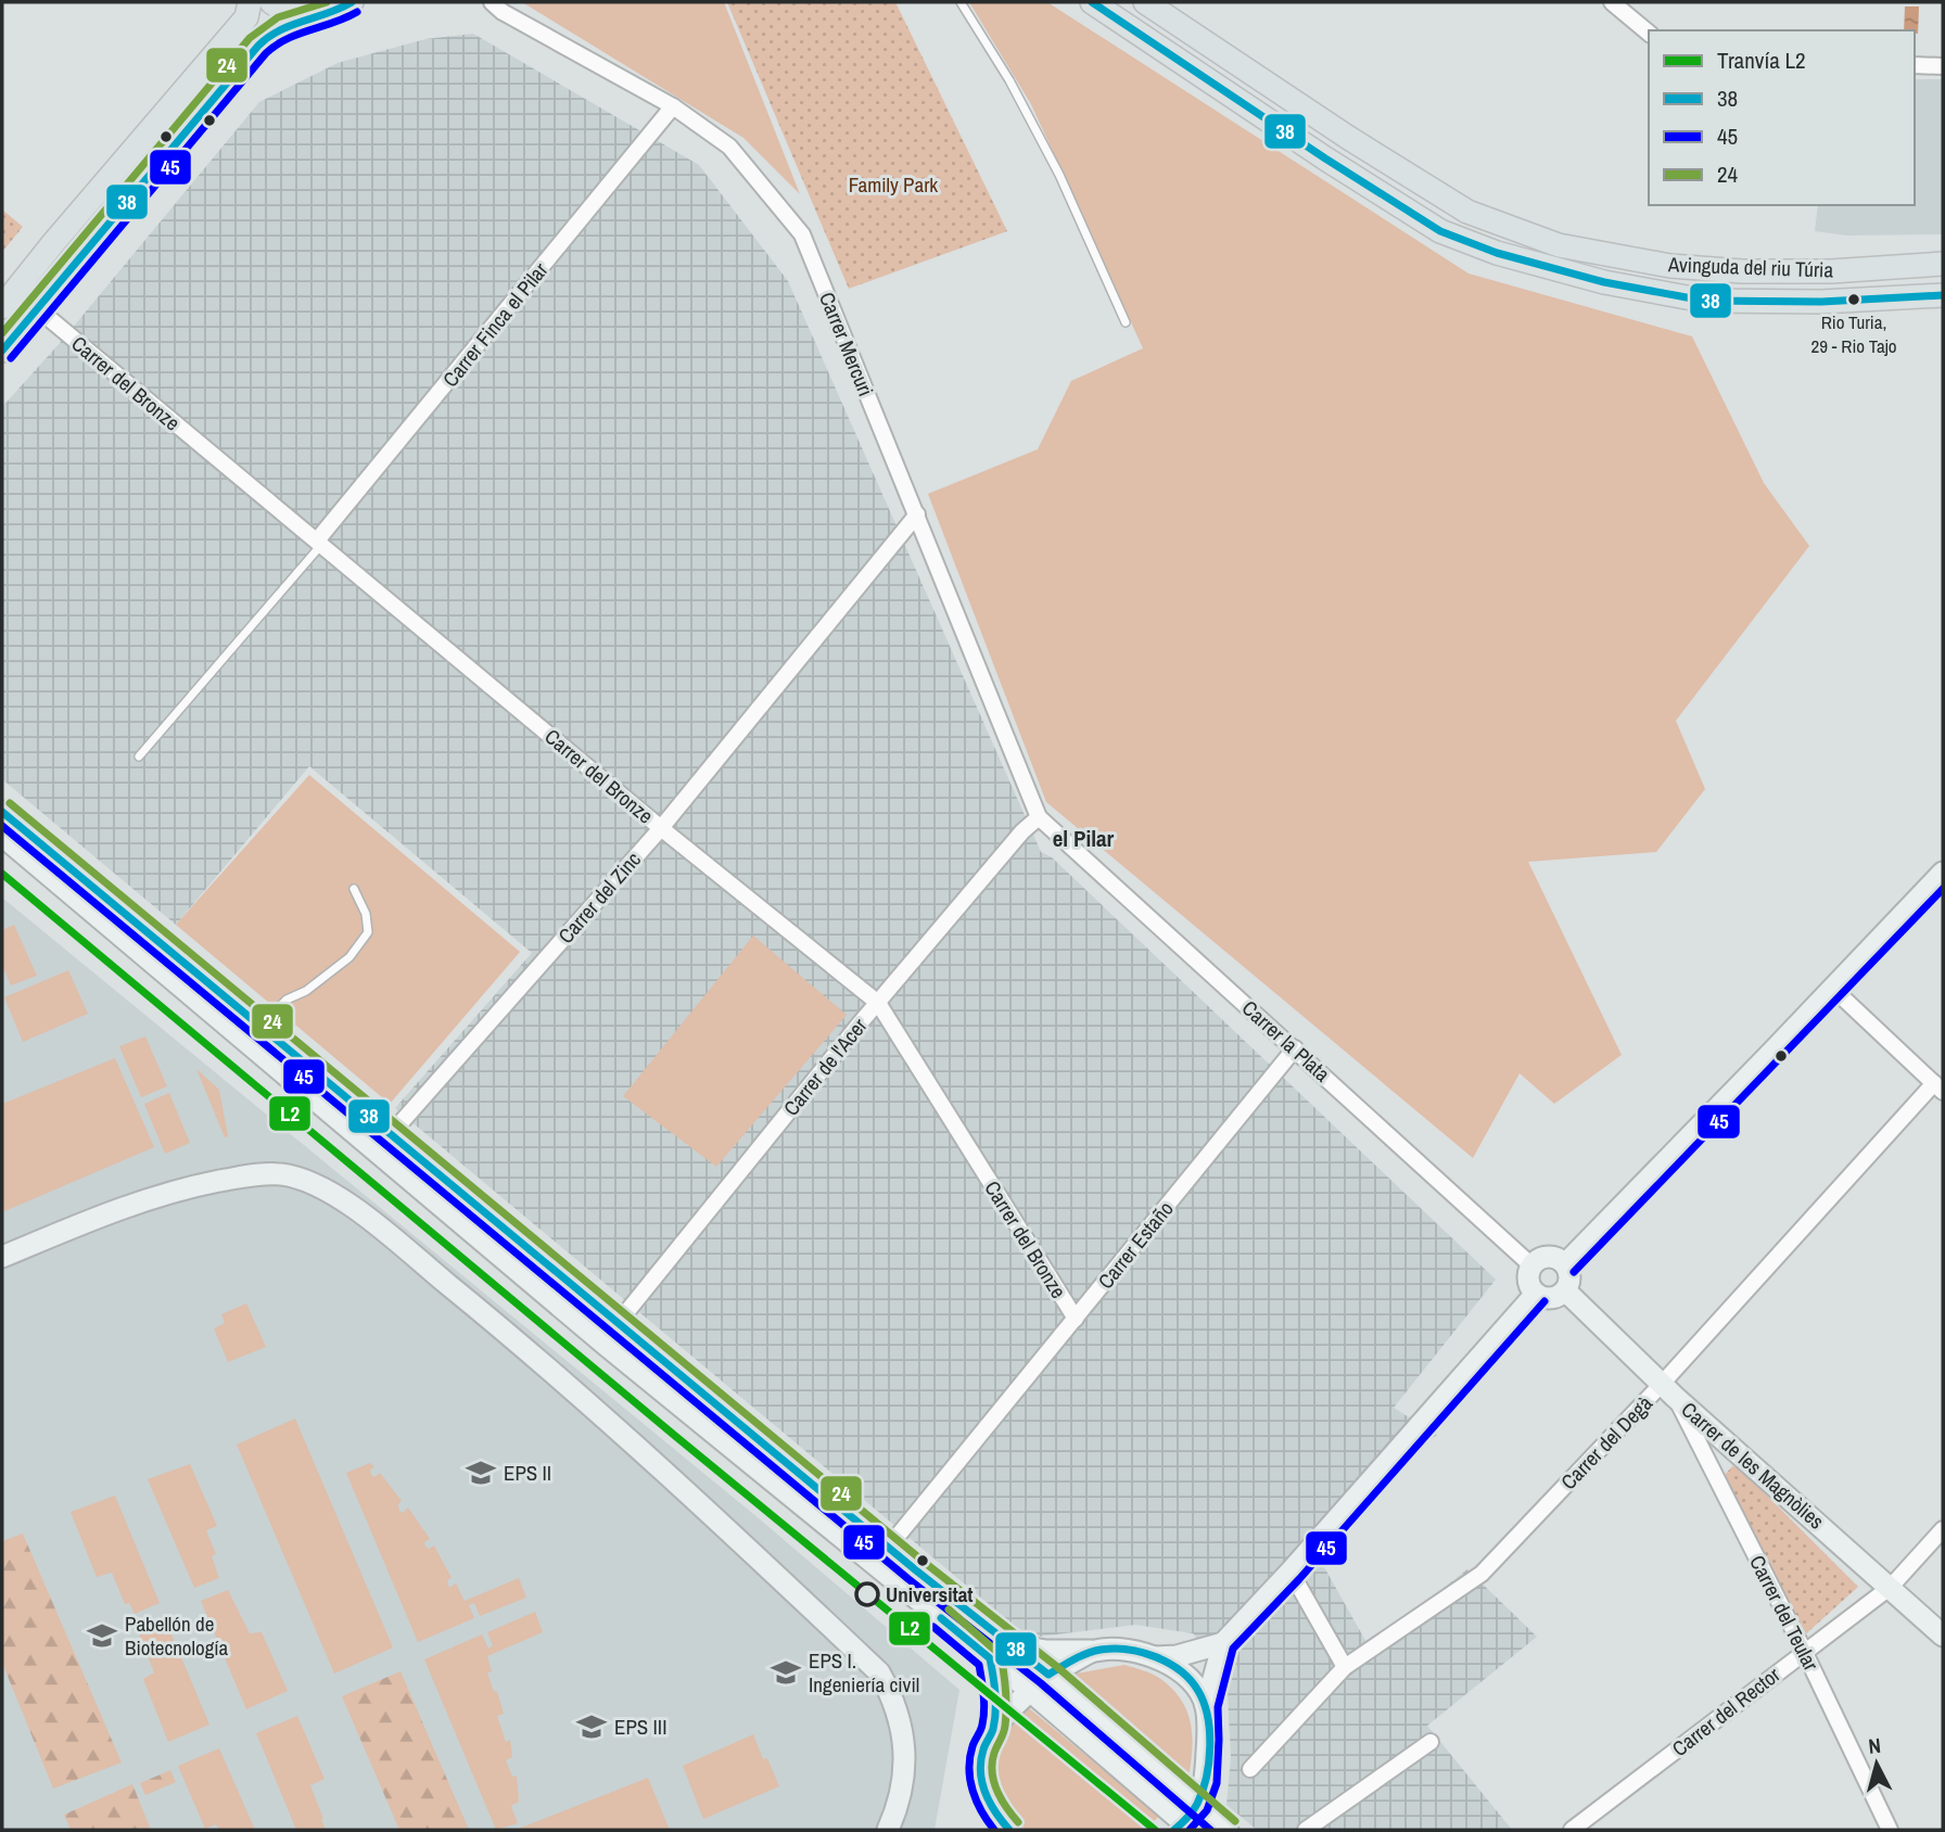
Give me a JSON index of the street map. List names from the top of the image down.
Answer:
{
  "streets": {
    "main road": ["Avinguda del riu Túria"],
    "street": [
      "Carrer Finca el Pilar",
      "Carrer Mercuri",
      "Carrer del Bronze",
      "Carrer del Zinc",
      "Carrer la Plata",
      "Carrer de l'Acer",
      "Carrer Estaño",
      "Carrer del Degà",
      "Carrer de les Magnòlies",
      "Carrer del Teular",
      "Carrer del Rector"
    ]
  },
  "crossings": [
    ["Carrer Finca el Pilar", "Carrer Mercuri"],
    ["Carrer Finca el Pilar", "Carrer del Bronze"],
    ["Carrer Mercuri", "Carrer del Zinc"],
    ["Carrer Mercuri", "Carrer la Plata"],
    ["Carrer Mercuri", "Carrer de l'Acer"],
    ["Carrer del Bronze", "Carrer del Zinc"],
    ["Carrer del Bronze", "Carrer de l'Acer"],
    ["Carrer del Bronze", "Carrer Estaño"],
    ["Carrer la Plata", "Carrer de l'Acer"],
    ["Carrer la Plata", "Carrer Estaño"],
    ["Carrer la Plata", "Carrer de les Magnòlies"],
    ["Carrer del Degà", "Carrer de les Magnòlies"],
    ["Carrer del Degà", "Carrer del Teular"],
    ["Carrer de les Magnòlies", "Carrer del Teular"],
    ["Carrer de les Magnòlies", "Carrer del Rector"],
    ["Carrer del Teular", "Carrer del Rector"]
  ],
  "districts": ["el Pilar"],
  "parks": ["Family Park"],
  "places": {
    "other": ["Rio Turia, 29 - Rio Tajo", "Universitat"],
    "school or university": [
      "EPS II",
      "Pabellón de Biotecnología",
      "EPS I. Ingeniería civil",
      "EPS III"
    ]
  },
  "lines": [
    "transit line 38",
    "transit line 24",
    "transit line 45",
    "tram line L2"
  ],
  "legend": [
    "Tranvía L2",
    "38",
    "45",
    "24"
  ],
  "north": "top"
}
